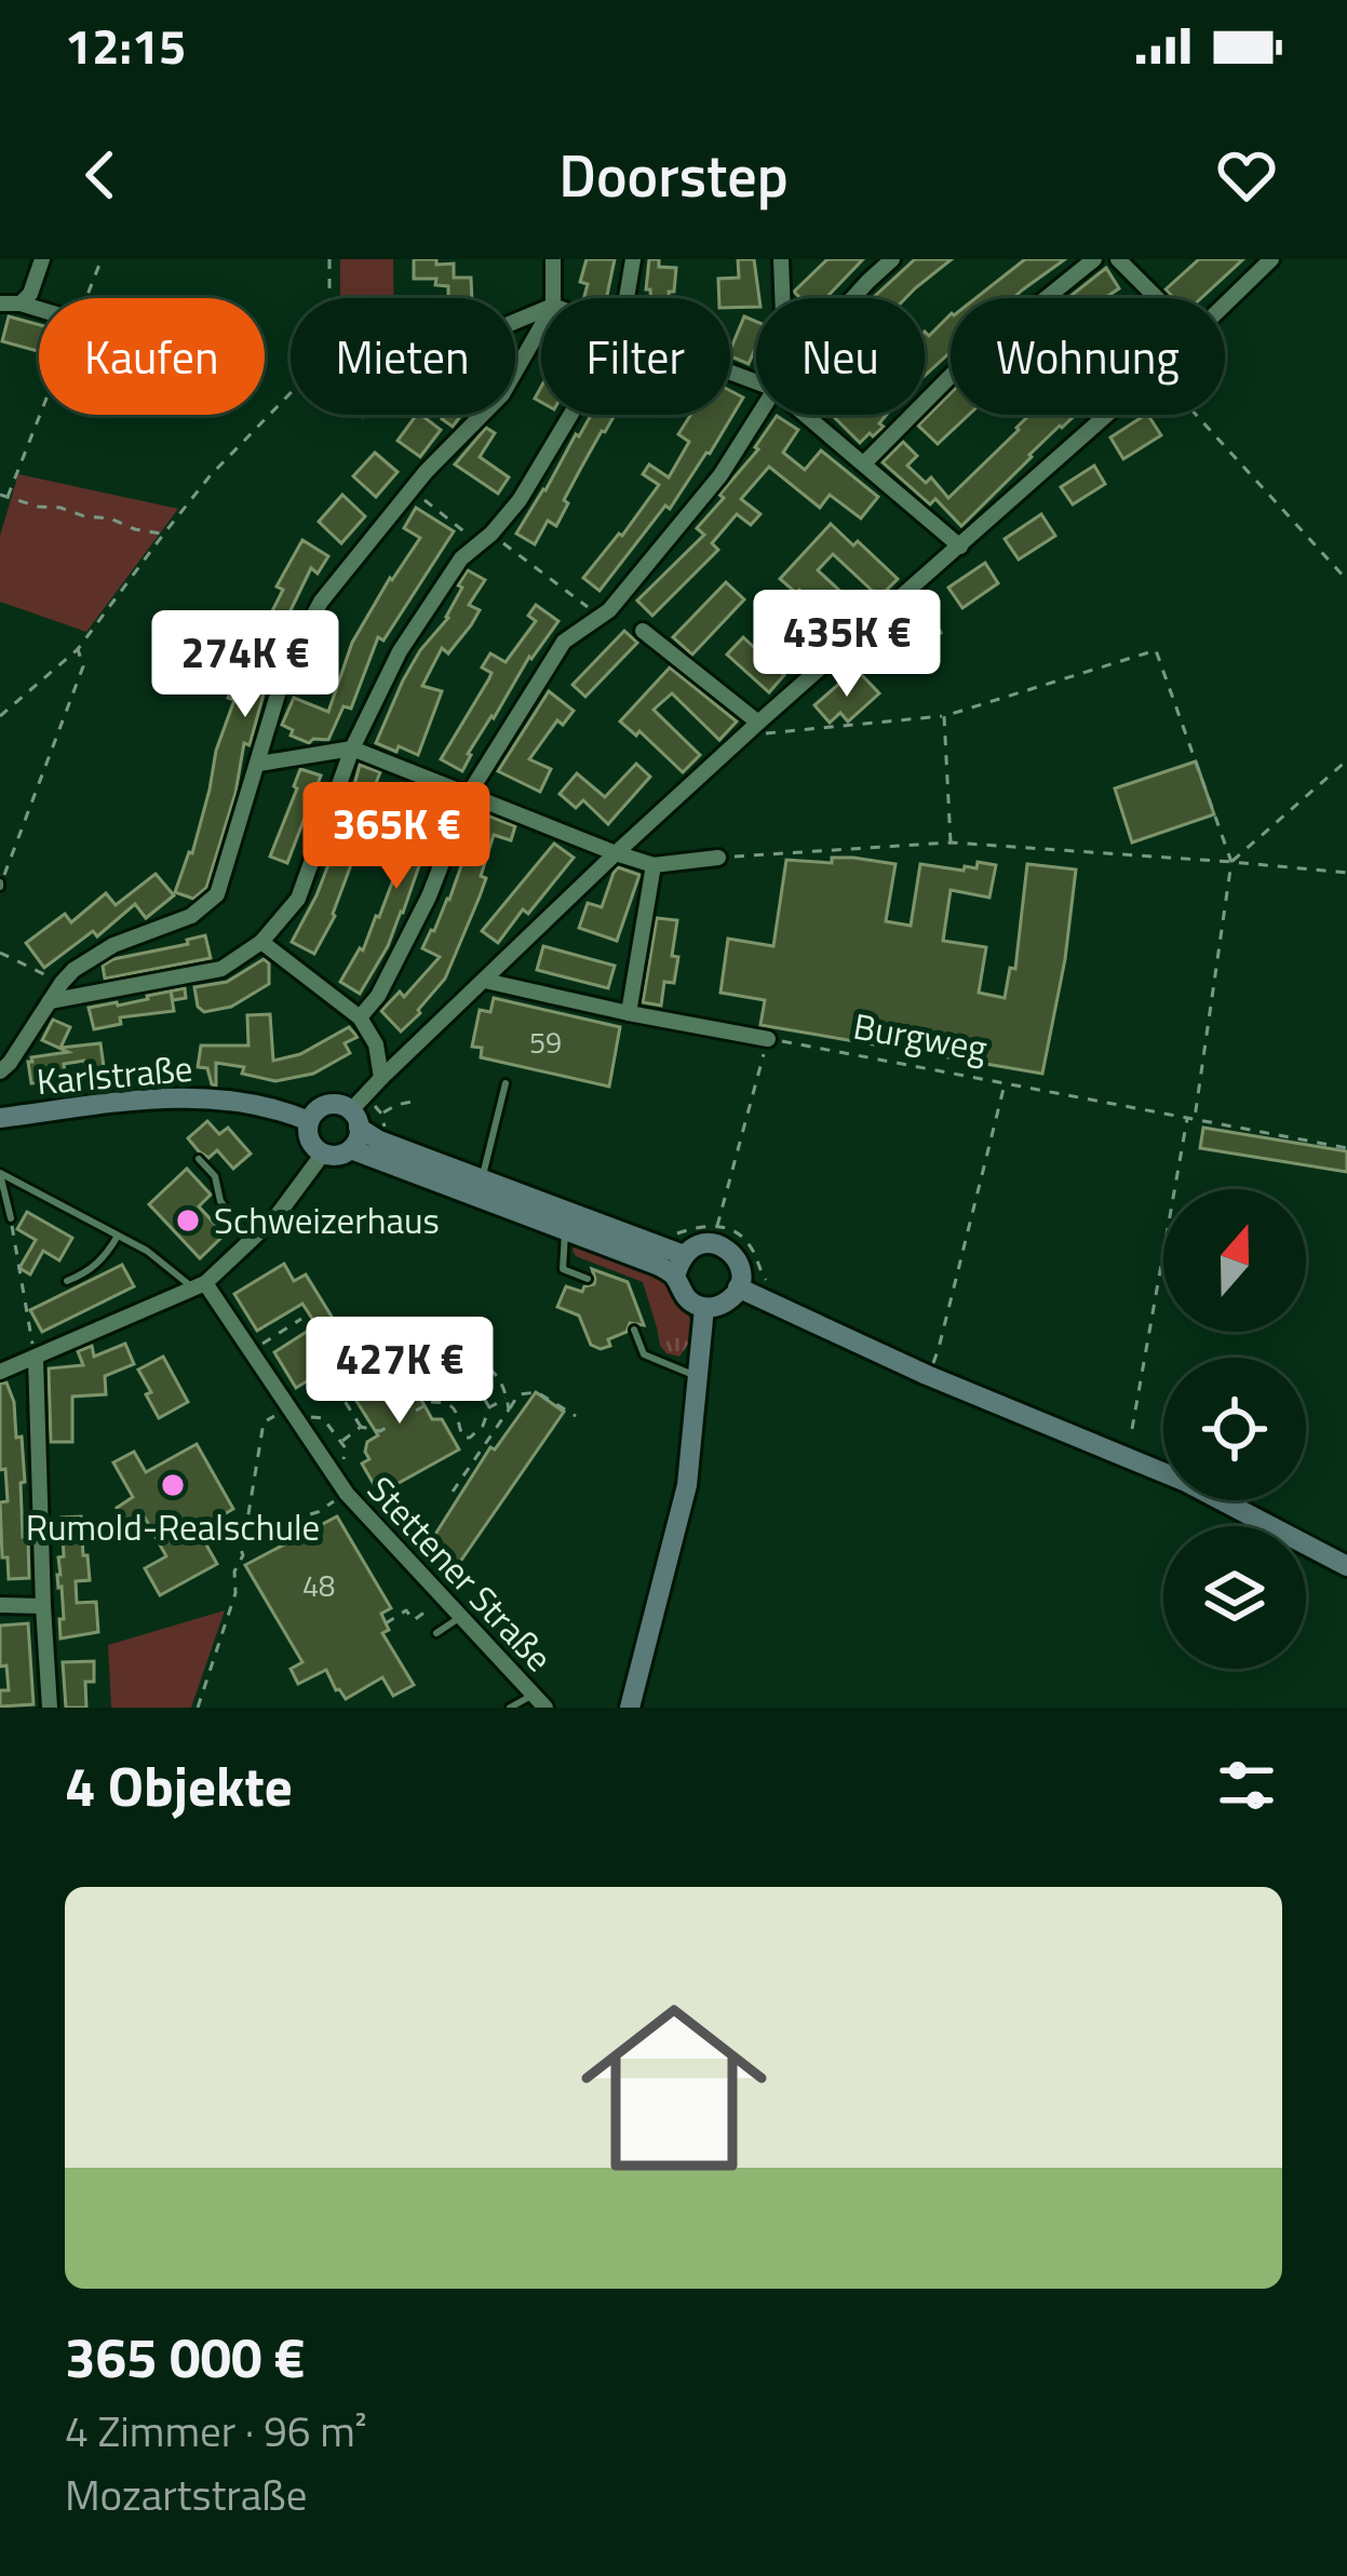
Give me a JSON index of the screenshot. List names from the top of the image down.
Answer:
{
  "streets": {
    "main road": ["Karlstraße"],
    "street": ["Stettener Straße"],
    "path": ["Burgweg"]
  },
  "places": ["Schweizerhaus", "Rumold-Realschule"],
  "house_numbers": ["59", "48"],
  "north": "top",
  "page": {
    "status": "12:15",
    "header": "Doorstep",
    "chip": [
      "Kaufen",
      "Mieten",
      "Filter",
      "Neu",
      "Wohnung"
    ],
    "price": [
      "435K €",
      "274K €",
      "365K €",
      "427K €"
    ],
    "heading": "4 Objekte",
    "list": [
      {
        "name": "365 000 €",
        "note": "4 Zimmer · 96 m² · Mozartstraße"
      }
    ]
  }
}
